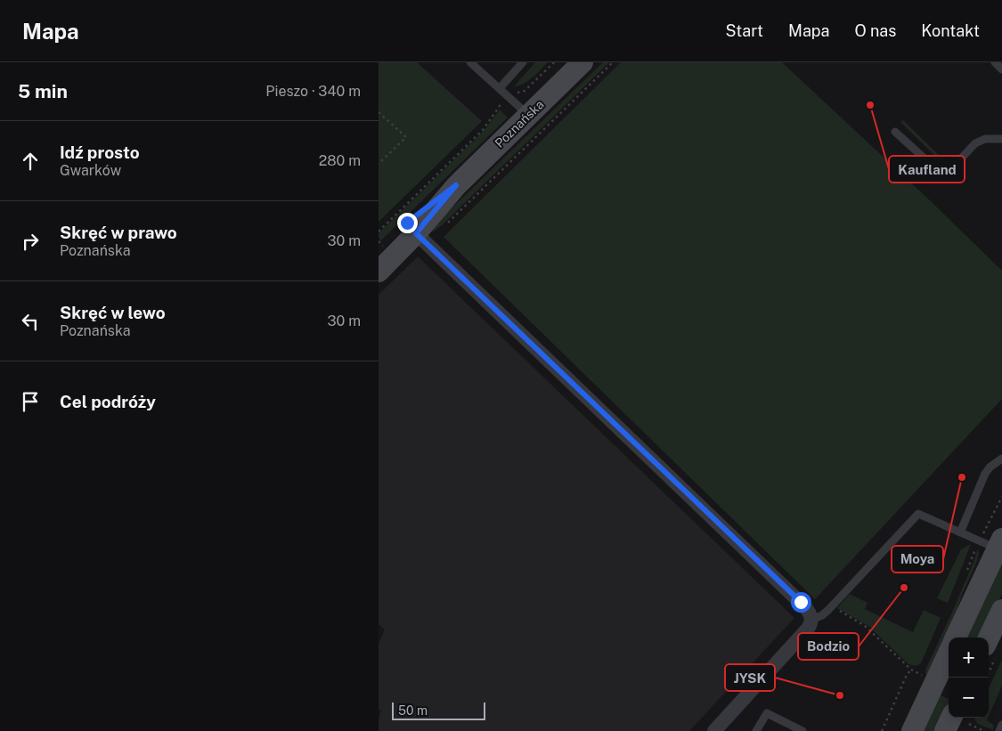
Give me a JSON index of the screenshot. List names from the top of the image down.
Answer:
{
  "streets": {
    "main road": ["Poznańska"]
  },
  "places": [
    "Kaufland",
    "Moya",
    "Bodzio",
    "JYSK"
  ],
  "scale_bar": "50 m",
  "page": {
    "header": "Mapa",
    "nav": [
      "Start",
      "Mapa",
      "O nas",
      "Kontakt"
    ],
    "heading": ["5 min", "Pieszo · 340 m"],
    "list": [
      ["Idź prosto", "Gwarków", "280 m"],
      ["Skręć w prawo", "Poznańska", "30 m"],
      ["Skręć w lewo", "Poznańska", "30 m"],
      "Cel podróży"
    ],
    "map_buttons": ["+", "−"],
    "scale": "50 m"
  }
}
